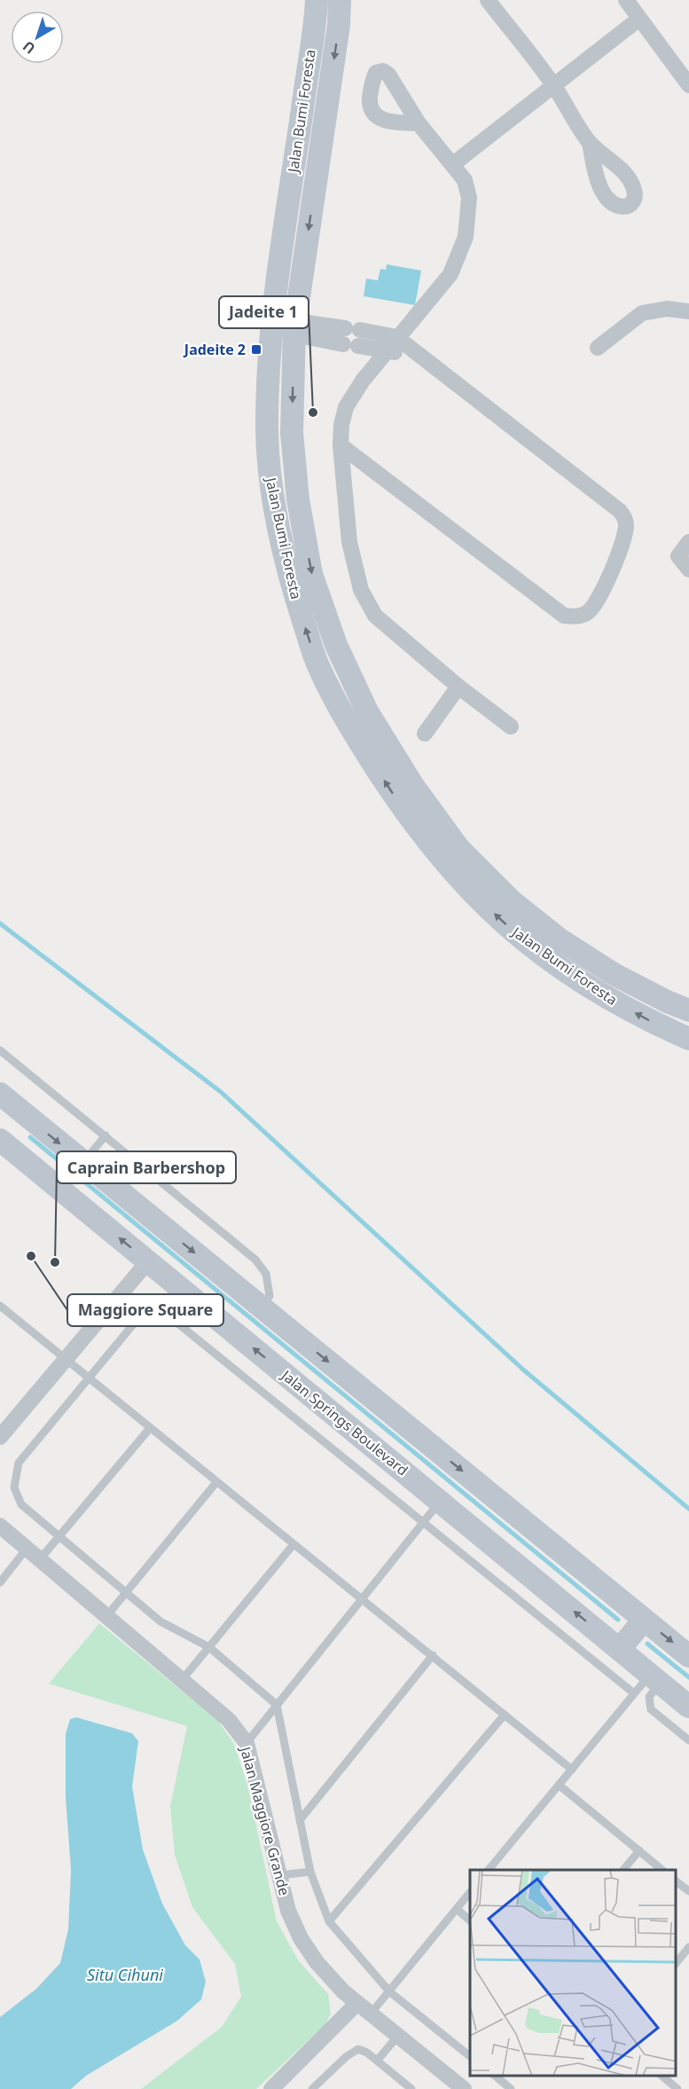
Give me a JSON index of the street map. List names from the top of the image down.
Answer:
{
  "streets": {
    "main road": ["Jalan Bumi Foresta", "Jalan Springs Boulevard"],
    "street": ["Jalan Maggiore Grande"]
  },
  "water": ["Situ Cihuni"],
  "places": {
    "transit": ["Jadeite 2"],
    "other": ["Jadeite 1", "Maggiore Square", "Caprain Barbershop"]
  },
  "north": "bottom left"
}
